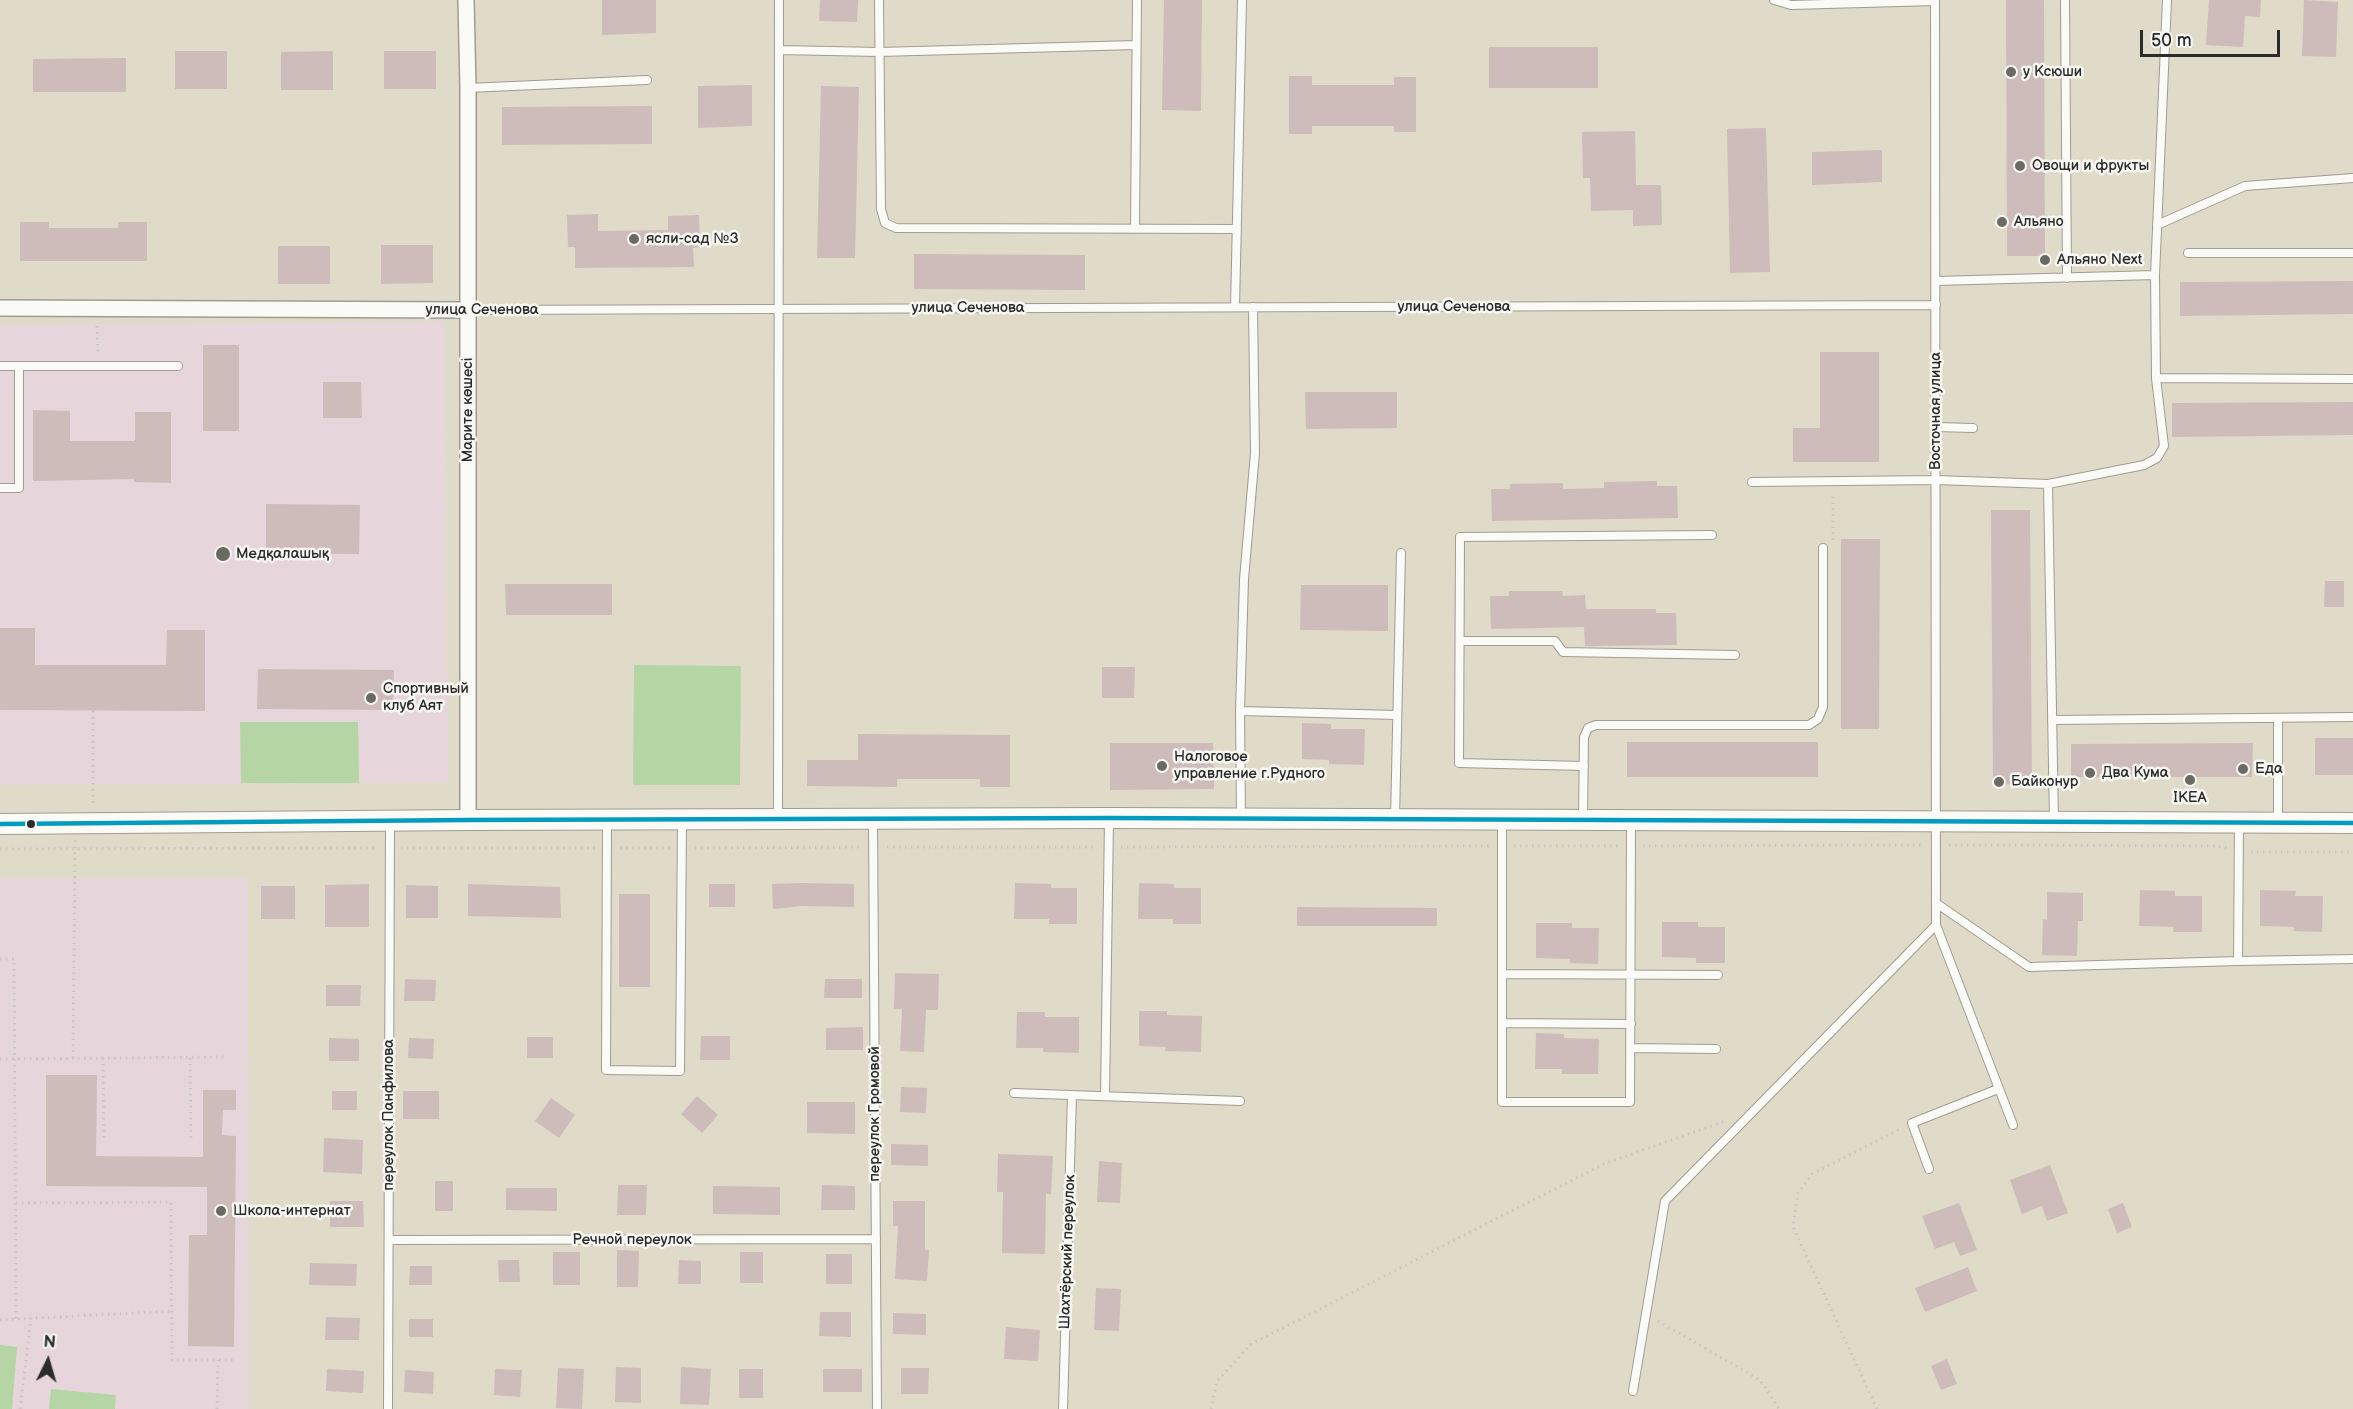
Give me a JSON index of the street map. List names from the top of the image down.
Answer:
{
  "streets": {
    "street": ["улица Сеченова", "Марите көшесі"],
    "lane": [
      "Восточная улица",
      "переулок Громовой",
      "переулок Панфилова",
      "Речной переулок",
      "Шахтёрский переулок"
    ]
  },
  "crossings": [
    ["улица Сеченова", "Марите көшесі"],
    ["улица Сеченова", "Восточная улица"],
    ["переулок Громовой", "Речной переулок"],
    ["переулок Панфилова", "Речной переулок"]
  ],
  "places": [
    "у Ксюши",
    "Овощи и фрукты",
    "Альяно",
    "ясли-сад №3",
    "Альяно Next",
    "Медқалашық",
    "Спортивный клуб Аят",
    "Налоговое управление г.Рудного",
    "Еда",
    "Два Кума",
    "IKEA",
    "Байконур",
    "Школа-интернат"
  ],
  "scale_bar": "50 m",
  "north": "top"
}
